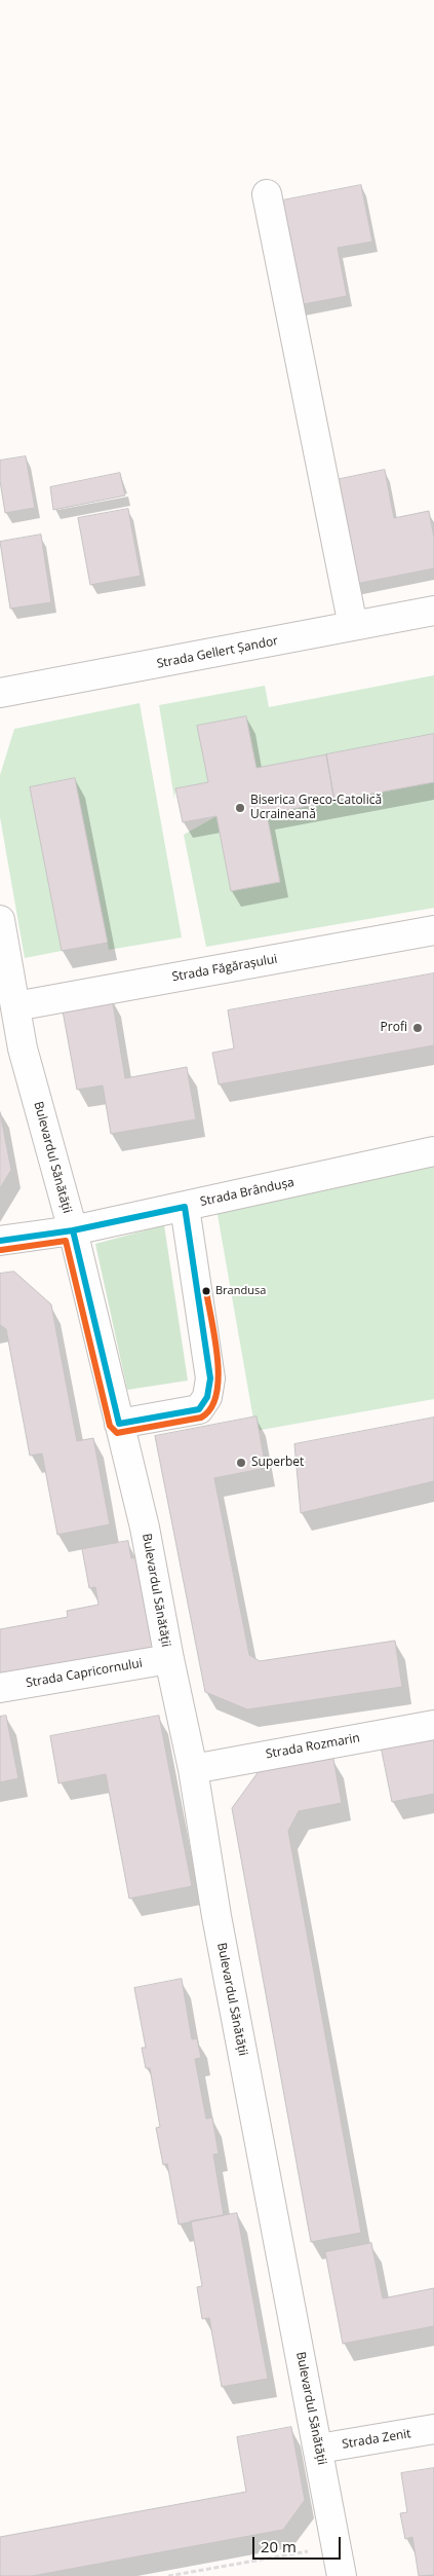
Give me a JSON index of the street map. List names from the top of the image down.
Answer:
{
  "streets": {
    "street": [
      "Strada Gellert Șandor",
      "Strada Făgărașului",
      "Bulevardul Sănătății",
      "Strada Brândușa",
      "Strada Capricornului",
      "Strada Rozmarin",
      "Strada Zenit"
    ]
  },
  "crossings": [
    ["Strada Făgărașului", "Bulevardul Sănătății"],
    ["Bulevardul Sănătății", "Strada Brândușa"],
    ["Bulevardul Sănătății", "Strada Capricornului"],
    ["Bulevardul Sănătății", "Strada Rozmarin"],
    ["Bulevardul Sănătății", "Strada Zenit"]
  ],
  "places": [
    "Biserica Greco-Catolică Ucraineană",
    "Profi",
    "Brandusa",
    "Superbet"
  ],
  "scale_bar": "20 m"
}
